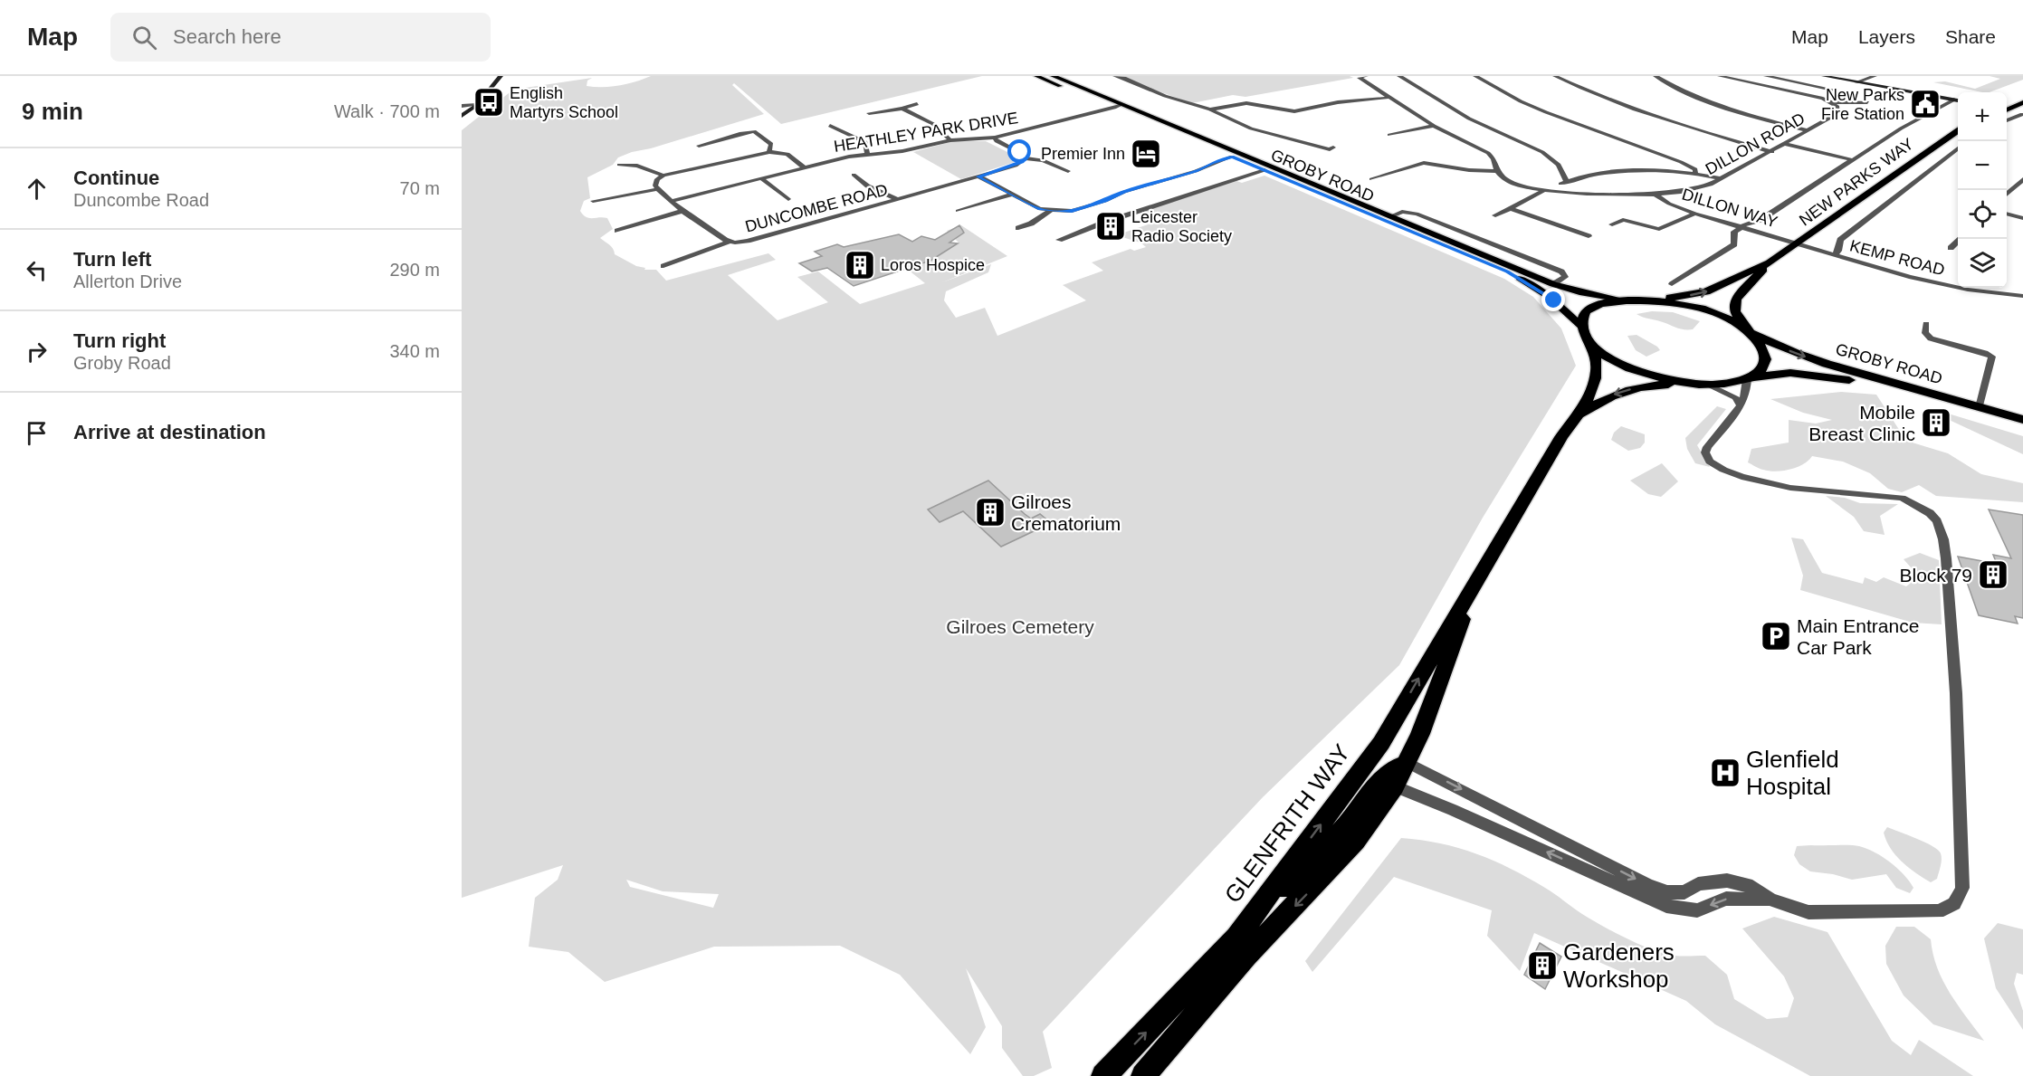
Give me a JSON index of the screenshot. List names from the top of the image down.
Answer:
{
  "streets": {
    "highway": ["GROBY ROAD", "NEW PARKS WAY", "GLENFRITH WAY"],
    "street": [
      "HEATHLEY PARK DRIVE",
      "DILLON ROAD",
      "DUNCOMBE ROAD",
      "DILLON WAY",
      "KEMP ROAD"
    ]
  },
  "crossings": [
    ["HEATHLEY PARK DRIVE", "GROBY ROAD"],
    ["HEATHLEY PARK DRIVE", "DUNCOMBE ROAD"],
    ["DILLON ROAD", "DILLON WAY"],
    ["GROBY ROAD", "NEW PARKS WAY"],
    ["GROBY ROAD", "GLENFRITH WAY"],
    ["NEW PARKS WAY", "DILLON WAY"],
    ["NEW PARKS WAY", "KEMP ROAD"],
    ["DILLON WAY", "KEMP ROAD"]
  ],
  "parks": ["Gilroes Cemetery"],
  "places": {
    "bus stop": ["English Martyrs School"],
    "public building": ["New Parks Fire Station"],
    "hotel": ["Premier Inn"],
    "building": [
      "Leicester Radio Society",
      "Loros Hospice",
      "Mobile Breast Clinic",
      "Gilroes Crematorium",
      "Block 79",
      "Gardeners Workshop"
    ],
    "parking": ["Main Entrance Car Park"],
    "hospital": ["Glenfield Hospital"]
  },
  "page": {
    "header": "Map",
    "search": "Search here",
    "nav": ["Map", "Layers", "Share"],
    "heading": ["9 min", "Walk · 700 m"],
    "map_buttons": ["+", "−"],
    "list": [
      ["Continue", "Duncombe Road", "70 m"],
      ["Turn left", "Allerton Drive", "290 m"],
      ["Turn right", "Groby Road", "340 m"],
      "Arrive at destination"
    ]
  }
}
